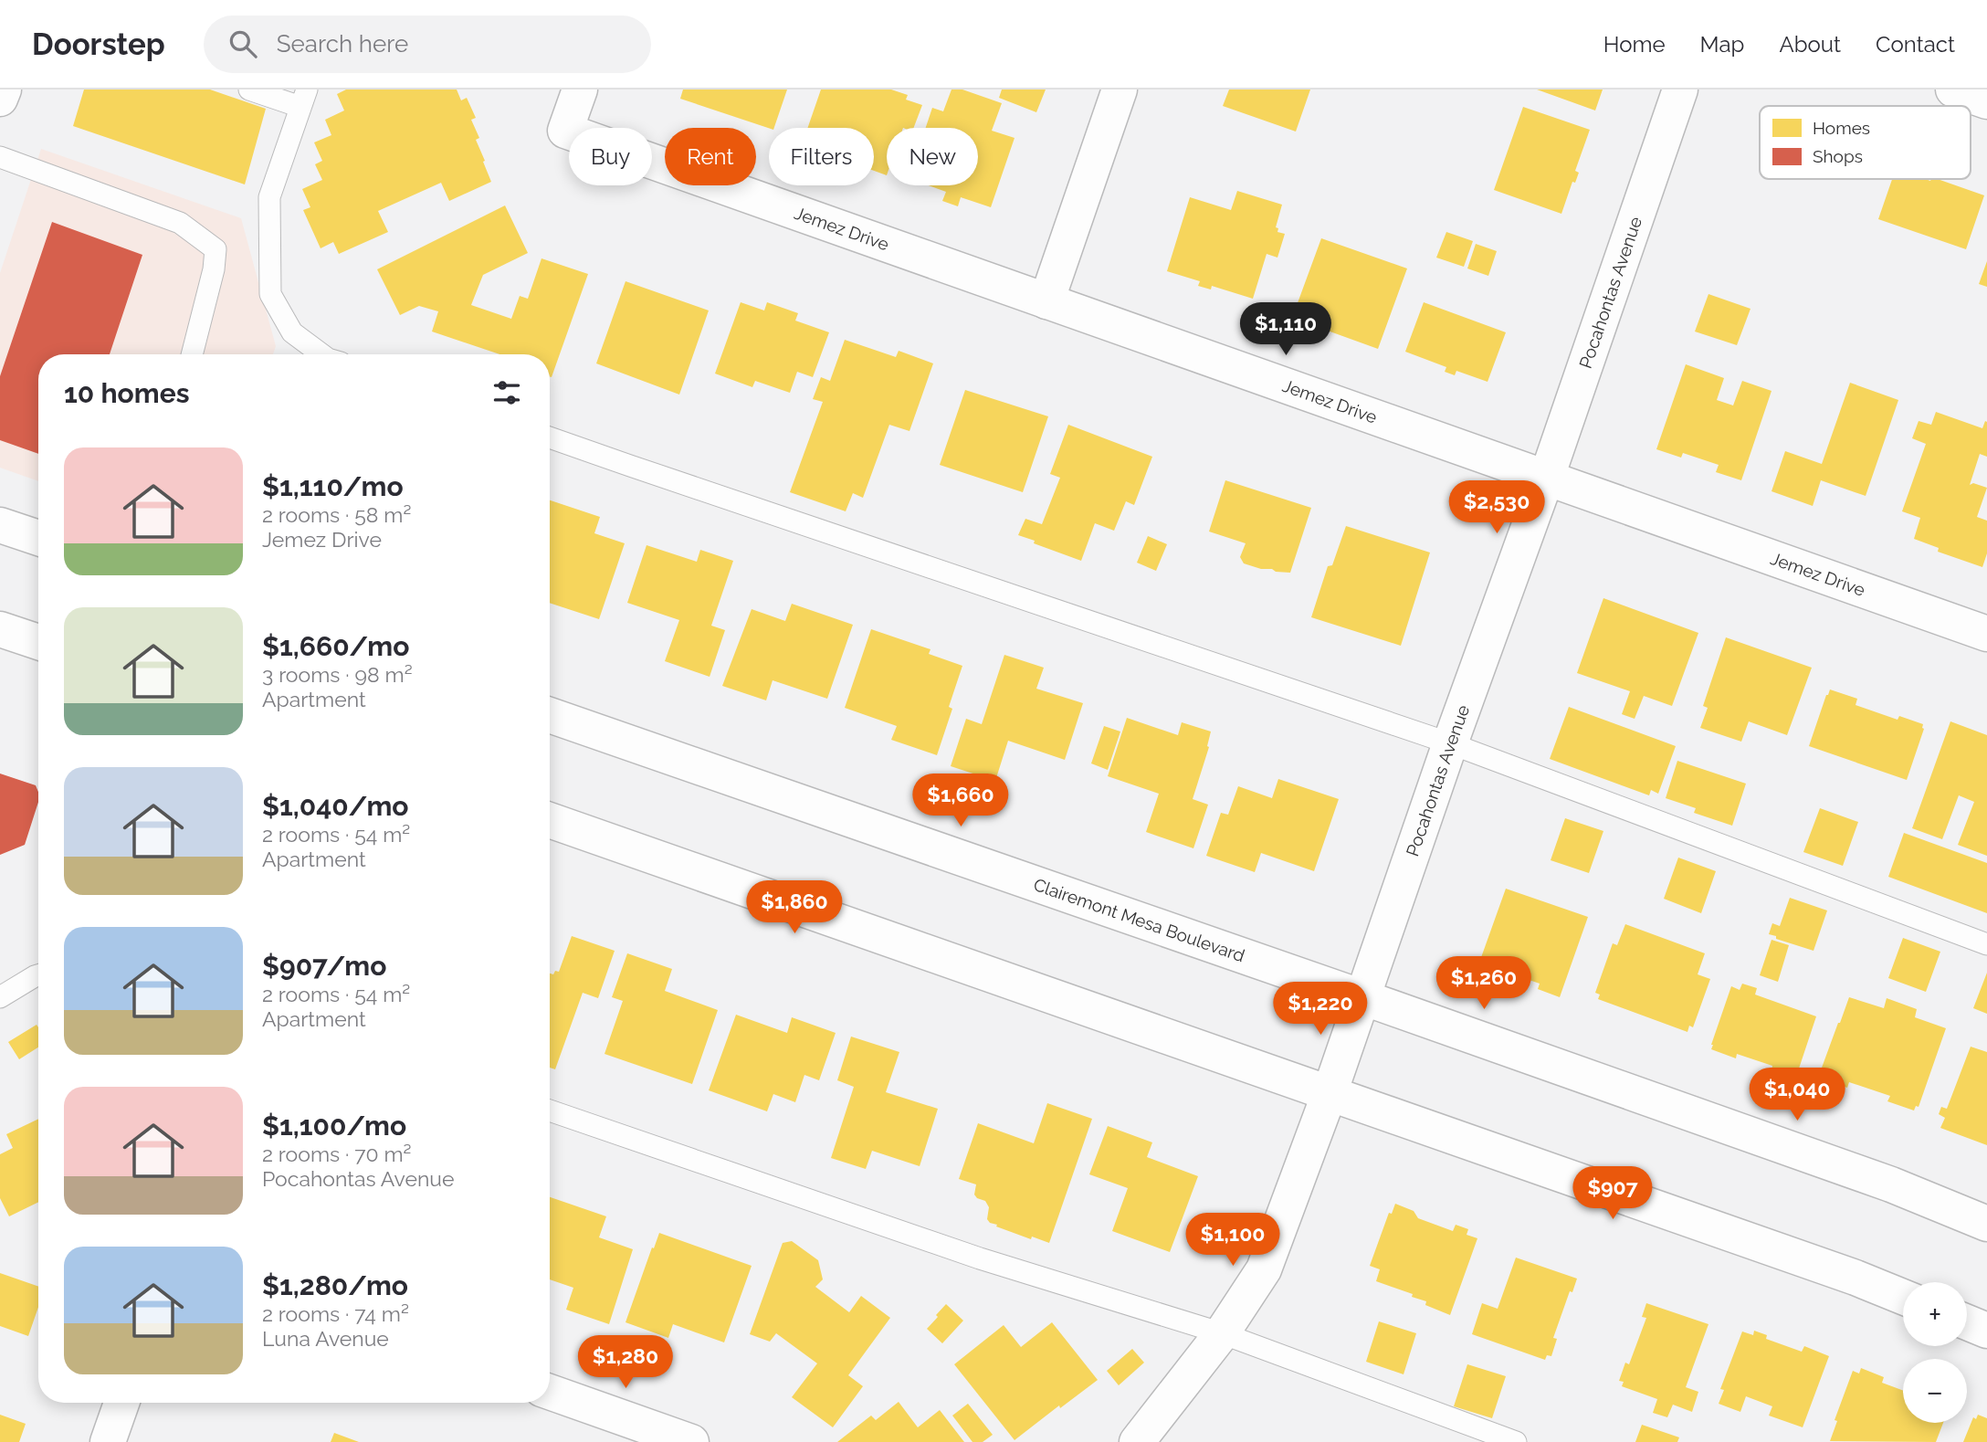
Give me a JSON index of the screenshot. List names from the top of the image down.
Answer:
{
  "streets": {
    "street": ["Jemez Drive", "Pocahontas Avenue", "Clairemont Mesa Boulevard"]
  },
  "crossings": [
    ["Jemez Drive", "Pocahontas Avenue"],
    ["Pocahontas Avenue", "Clairemont Mesa Boulevard"]
  ],
  "legend": ["Homes", "Shops"],
  "page": {
    "header": "Doorstep",
    "search": "Search here",
    "nav": [
      "Home",
      "Map",
      "About",
      "Contact"
    ],
    "chip": [
      "Buy",
      "Rent",
      "Filters",
      "New"
    ],
    "price": [
      "$1,110",
      "$2,530",
      "$1,660",
      "$1,860",
      "$1,260",
      "$1,220",
      "$1,040",
      "$907",
      "$1,100",
      "$1,280"
    ],
    "heading": "10 homes",
    "list": [
      {
        "name": "$1,110/mo",
        "note": "2 rooms · 58 m² · Jemez Drive"
      },
      {
        "name": "$1,660/mo",
        "note": "3 rooms · 98 m² · Apartment"
      },
      {
        "name": "$1,040/mo",
        "note": "2 rooms · 54 m² · Apartment"
      },
      {
        "name": "$907/mo",
        "note": "2 rooms · 54 m² · Apartment"
      },
      {
        "name": "$1,100/mo",
        "note": "2 rooms · 70 m² · Pocahontas Avenue"
      },
      {
        "name": "$1,280/mo",
        "note": "2 rooms · 74 m² · Luna Avenue"
      }
    ],
    "map_buttons": ["+", "−"]
  }
}
